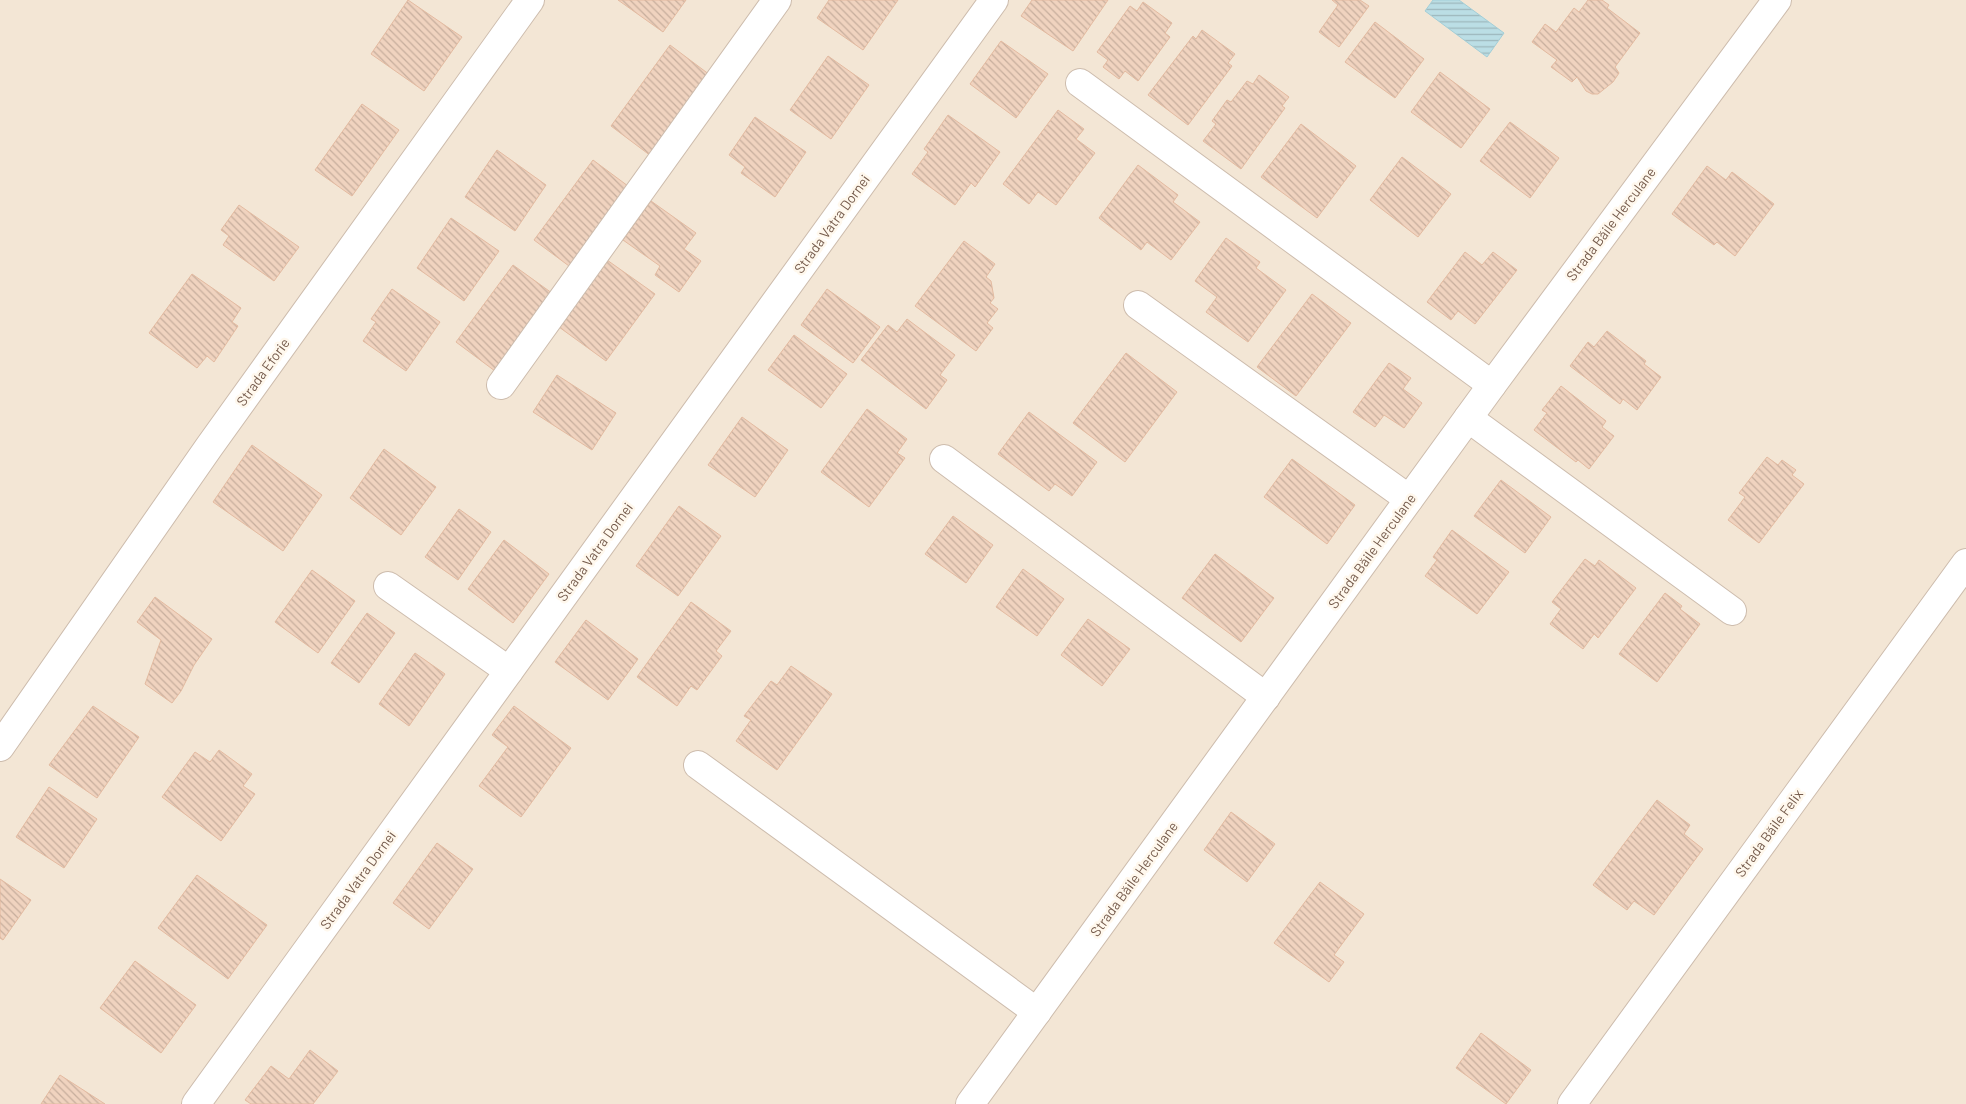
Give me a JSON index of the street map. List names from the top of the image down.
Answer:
{
  "streets": {
    "street": [
      "Strada Vatra Dornei",
      "Strada Băile Herculane",
      "Strada Eforie",
      "Strada Băile Felix"
    ]
  }
}
